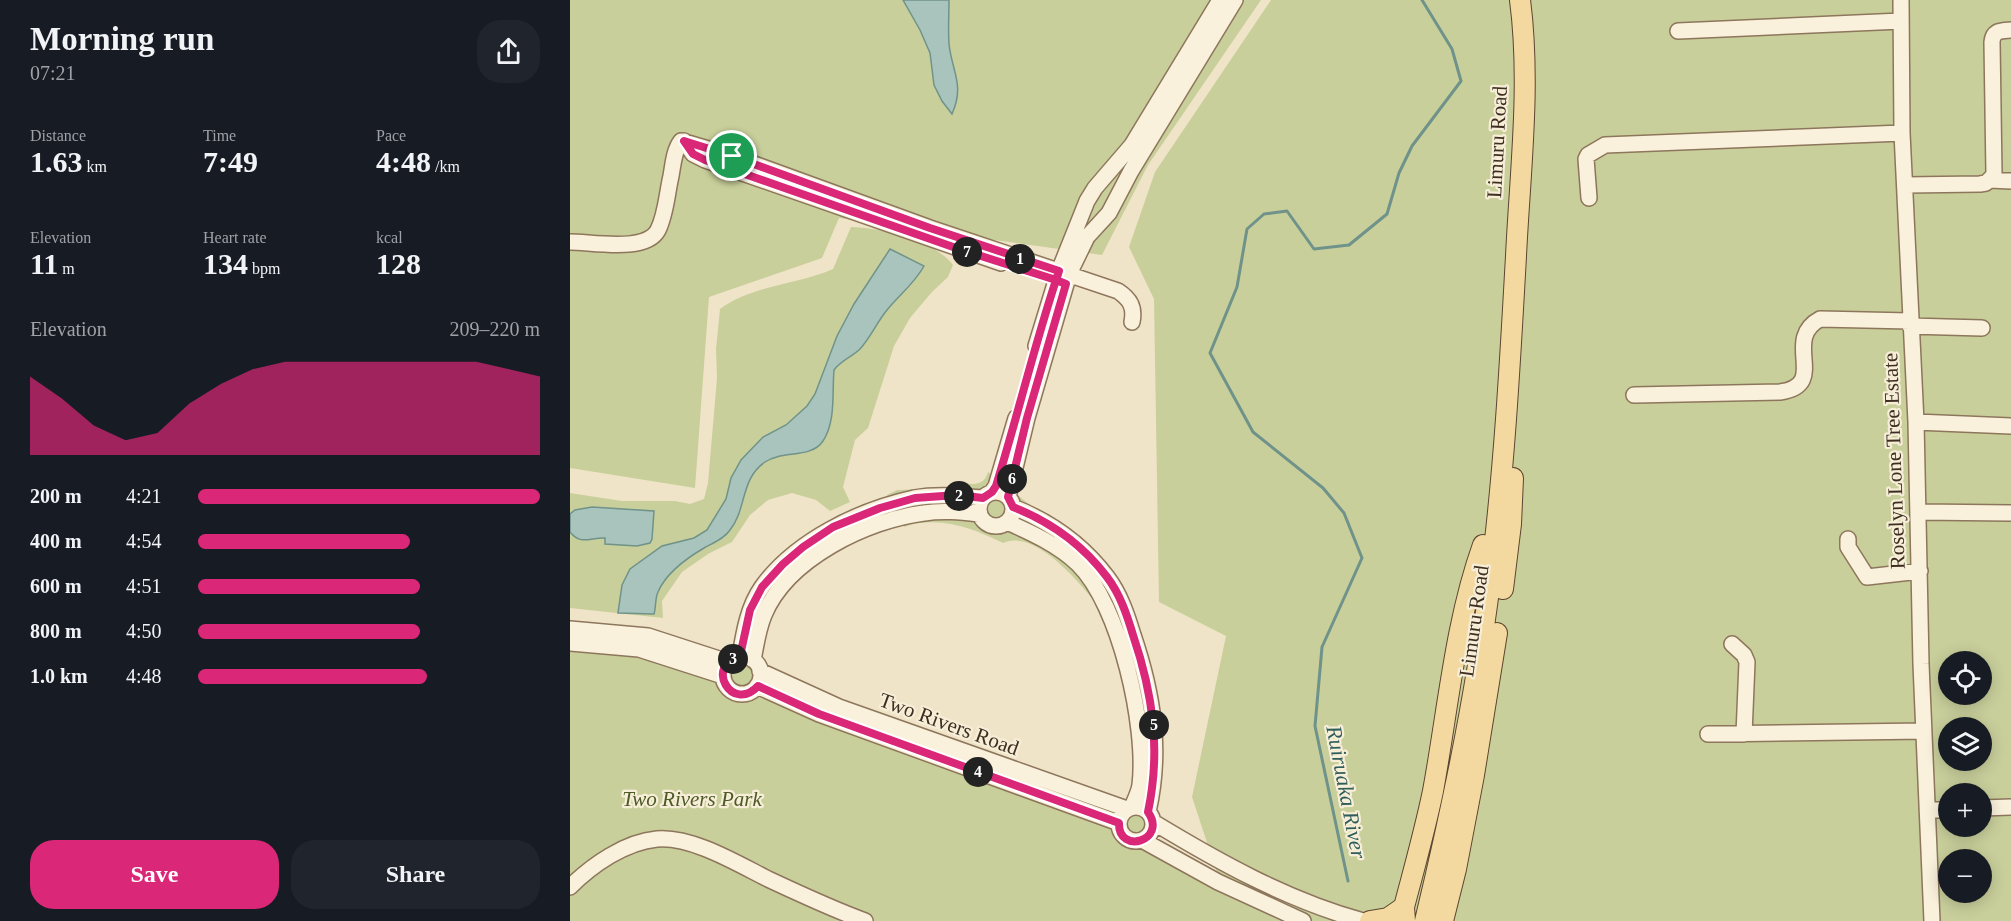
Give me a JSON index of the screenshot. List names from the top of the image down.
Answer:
{
  "streets": {
    "main road": ["Limuru Road"],
    "street": ["Roselyn Lone Tree Estate", "Two Rivers Road"]
  },
  "water": ["Ruiruaka River"],
  "parks": ["Two Rivers Park"],
  "page": {
    "heading": ["Morning run", "07:21"],
    "stats": [
      ["Distance", "1.63 km"],
      ["Time", "7:49"],
      ["Pace", "4:48 /km"],
      ["Elevation", "11 m"],
      ["Heart rate", "134 bpm"],
      ["kcal", "128"]
    ],
    "pins": [
      "7",
      "1",
      "6",
      "2",
      "3",
      "5",
      "4"
    ],
    "chart": ["Elevation", "209–220 m"],
    "list": [
      {
        "name": "200 m",
        "note": "4:21"
      },
      {
        "name": "400 m",
        "note": "4:54"
      },
      {
        "name": "600 m",
        "note": "4:51"
      },
      {
        "name": "800 m",
        "note": "4:50"
      },
      {
        "name": "1.0 km",
        "note": "4:48"
      }
    ],
    "map_buttons": ["+", "−"],
    "buttons": ["Save", "Share"]
  }
}
